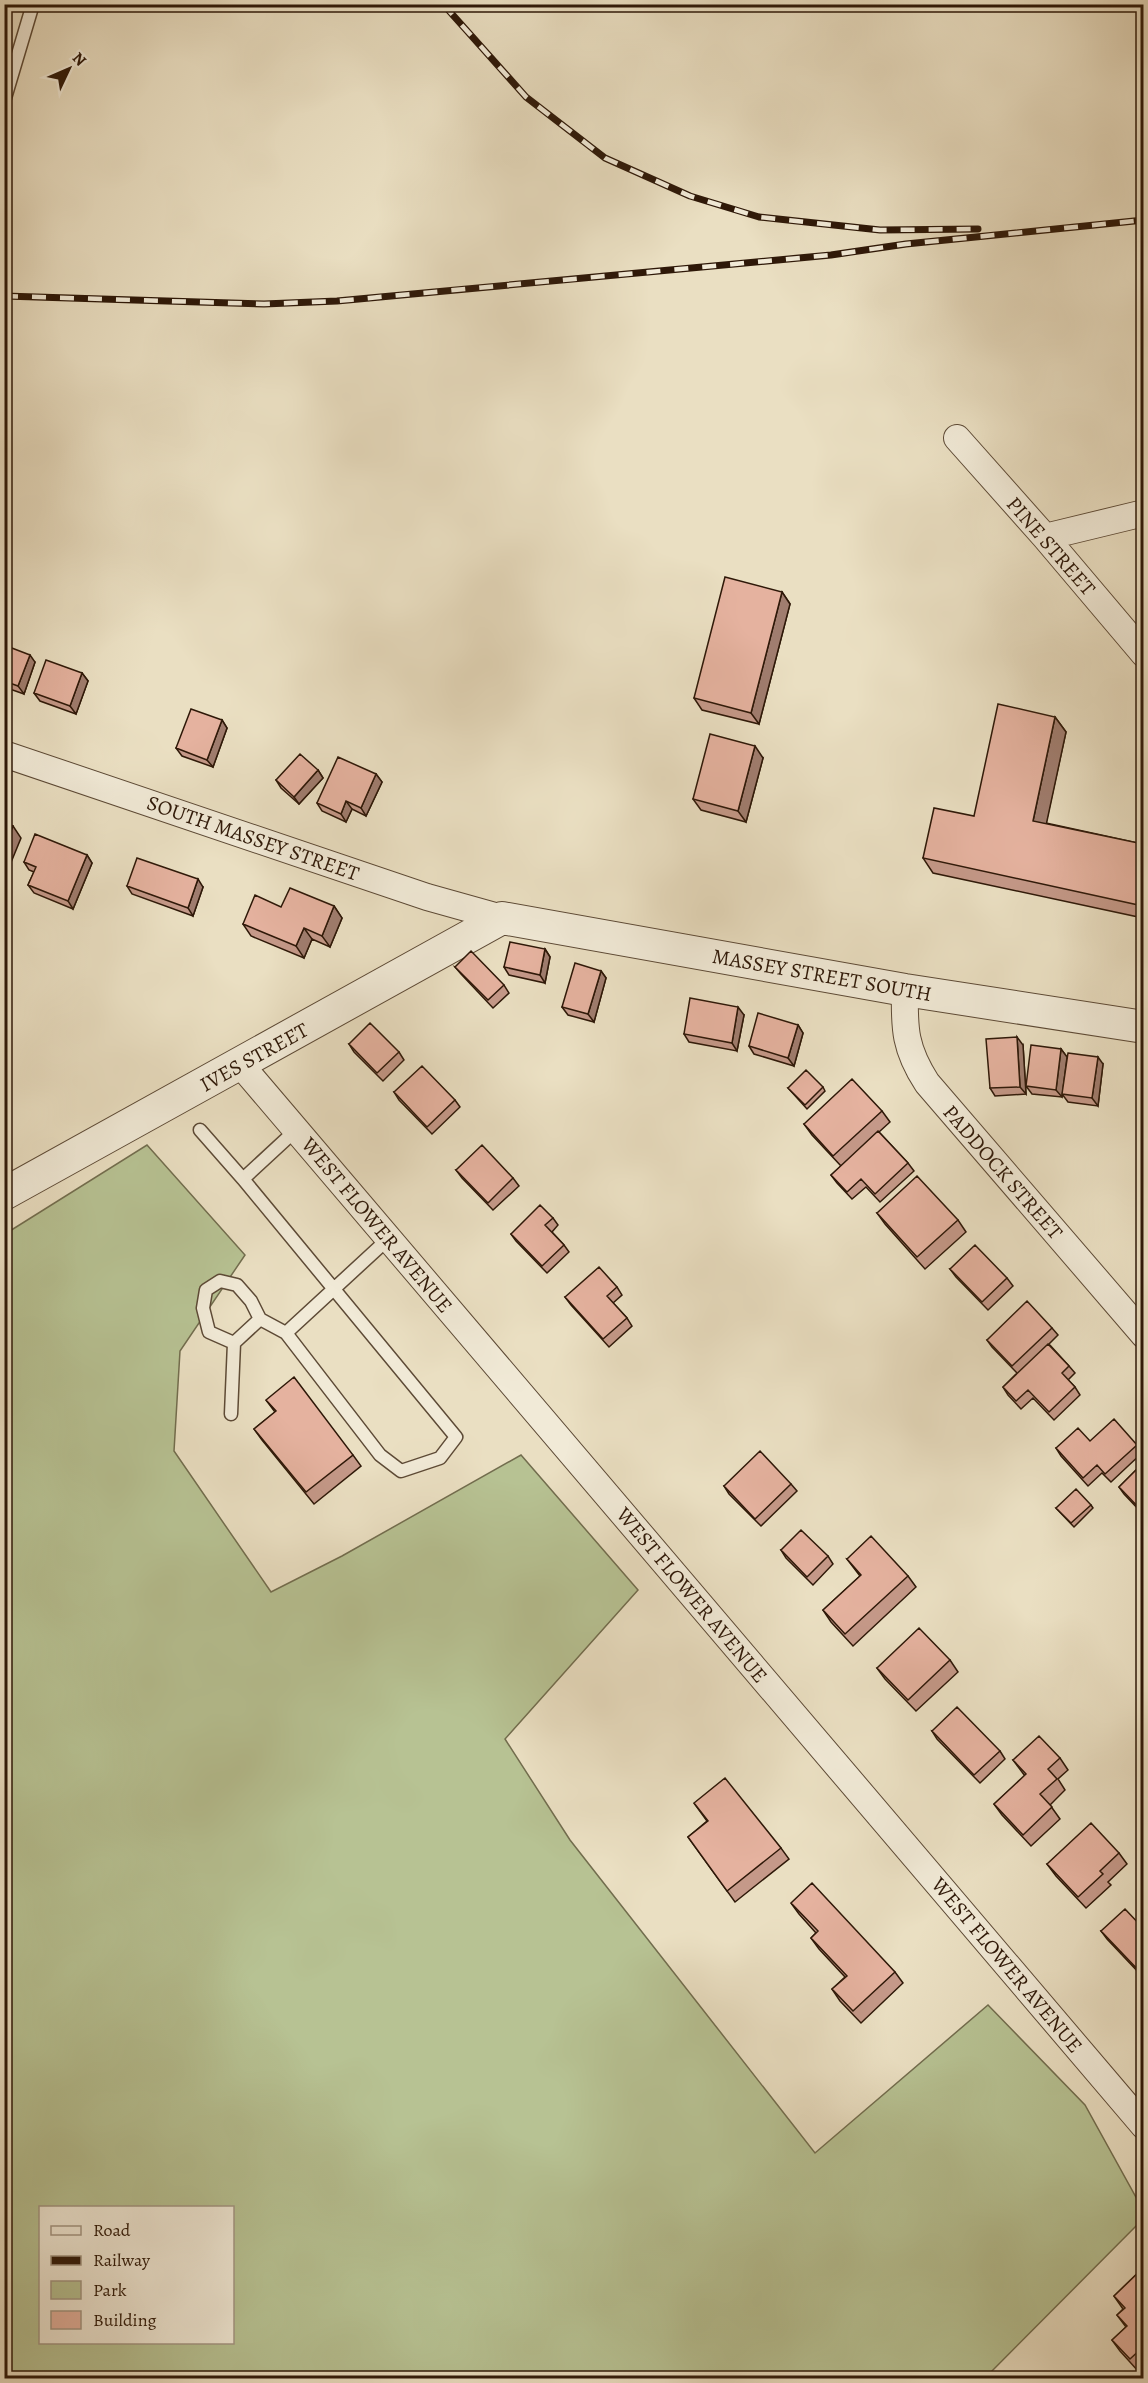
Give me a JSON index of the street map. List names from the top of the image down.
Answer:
{
  "streets": {
    "street": [
      "PINE STREET",
      "SOUTH MASSEY STREET",
      "MASSEY STREET SOUTH",
      "IVES STREET",
      "PADDOCK STREET",
      "WEST FLOWER AVENUE"
    ]
  },
  "crossings": [
    ["SOUTH MASSEY STREET", "MASSEY STREET SOUTH"],
    ["SOUTH MASSEY STREET", "IVES STREET"],
    ["MASSEY STREET SOUTH", "IVES STREET"],
    ["MASSEY STREET SOUTH", "PADDOCK STREET"],
    ["IVES STREET", "WEST FLOWER AVENUE"]
  ],
  "legend": [
    "Road",
    "Railway",
    "Park",
    "Building"
  ],
  "north": "top right"
}
